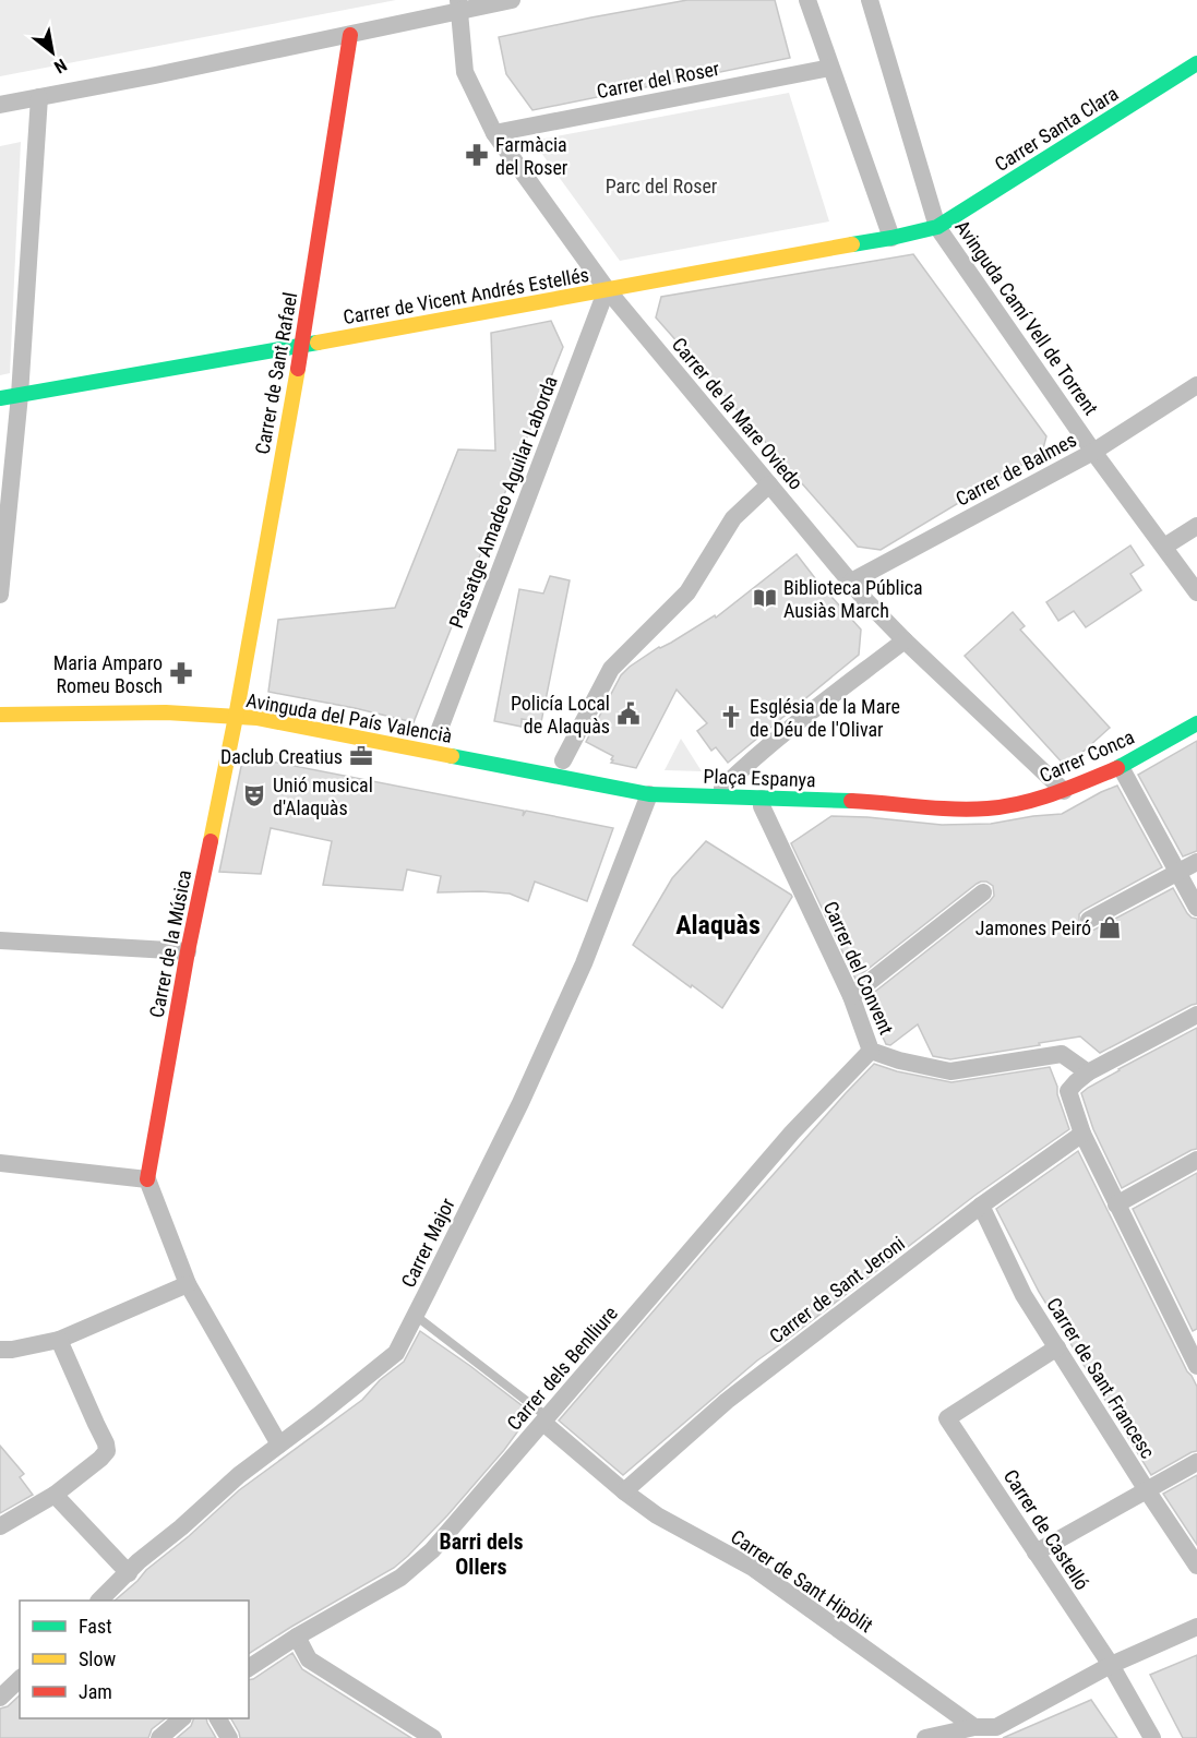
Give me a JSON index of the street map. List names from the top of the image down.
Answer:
{
  "streets": {
    "street": [
      "Carrer del Roser",
      "Carrer Santa Clara",
      "Carrer de Vicent Andrés Estellés",
      "Avinguda Camí Vell de Torrent",
      "Carrer de Sant Rafael",
      "Carrer de la Mare Oviedo",
      "Carrer de Balmes",
      "Passatge Amadeo Aguilar Laborda",
      "Avinguda del País Valencià",
      "Carrer Conca",
      "Plaça Espanya",
      "Carrer de la Música",
      "Carrer del Convent",
      "Carrer Major",
      "Carrer de Sant Jeroni",
      "Carrer dels Benlliure",
      "Carrer de Sant Francesc",
      "Carrer de Castelló",
      "Carrer de Sant Hipòlit"
    ]
  },
  "crossings": [
    ["Carrer del Roser", "Carrer de la Mare Oviedo"],
    ["Carrer Santa Clara", "Carrer de Vicent Andrés Estellés"],
    ["Carrer Santa Clara", "Avinguda Camí Vell de Torrent"],
    ["Carrer de Vicent Andrés Estellés", "Avinguda Camí Vell de Torrent"],
    ["Carrer de Vicent Andrés Estellés", "Carrer de Sant Rafael"],
    ["Carrer de Vicent Andrés Estellés", "Carrer de la Mare Oviedo"],
    ["Carrer de Vicent Andrés Estellés", "Passatge Amadeo Aguilar Laborda"],
    ["Avinguda Camí Vell de Torrent", "Carrer de Balmes"],
    ["Carrer de Sant Rafael", "Avinguda del País Valencià"],
    ["Carrer de Sant Rafael", "Carrer de la Música"],
    ["Carrer de la Mare Oviedo", "Carrer de Balmes"],
    ["Carrer de la Mare Oviedo", "Passatge Amadeo Aguilar Laborda"],
    ["Carrer de la Mare Oviedo", "Carrer Conca"],
    ["Avinguda del País Valencià", "Plaça Espanya"],
    ["Avinguda del País Valencià", "Carrer de la Música"],
    ["Avinguda del País Valencià", "Carrer Major"],
    ["Carrer Conca", "Plaça Espanya"],
    ["Plaça Espanya", "Carrer del Convent"],
    ["Plaça Espanya", "Carrer Major"],
    ["Carrer del Convent", "Carrer dels Benlliure"],
    ["Carrer Major", "Carrer de Sant Hipòlit"],
    ["Carrer de Sant Jeroni", "Carrer de Sant Francesc"],
    ["Carrer de Sant Jeroni", "Carrer de Sant Hipòlit"],
    ["Carrer dels Benlliure", "Carrer de Sant Hipòlit"],
    ["Carrer de Sant Francesc", "Carrer de Castelló"]
  ],
  "districts": ["Alaquàs", "Barri dels Ollers"],
  "parks": ["Parc del Roser"],
  "places": {
    "pharmacy": ["Farmàcia del Roser", "Maria Amparo Romeu Bosch"],
    "library": ["Biblioteca Pública Ausiàs March"],
    "public building": ["Policía Local de Alaquàs"],
    "church": ["Església de la Mare de Déu de l'Olivar"],
    "office": ["Daclub Creatius"],
    "theatre": ["Unió musical d'Alaquàs"],
    "shop": ["Jamones Peiró"]
  },
  "legend": ["Fast", "Slow", "Jam"],
  "north": "bottom right"
}
